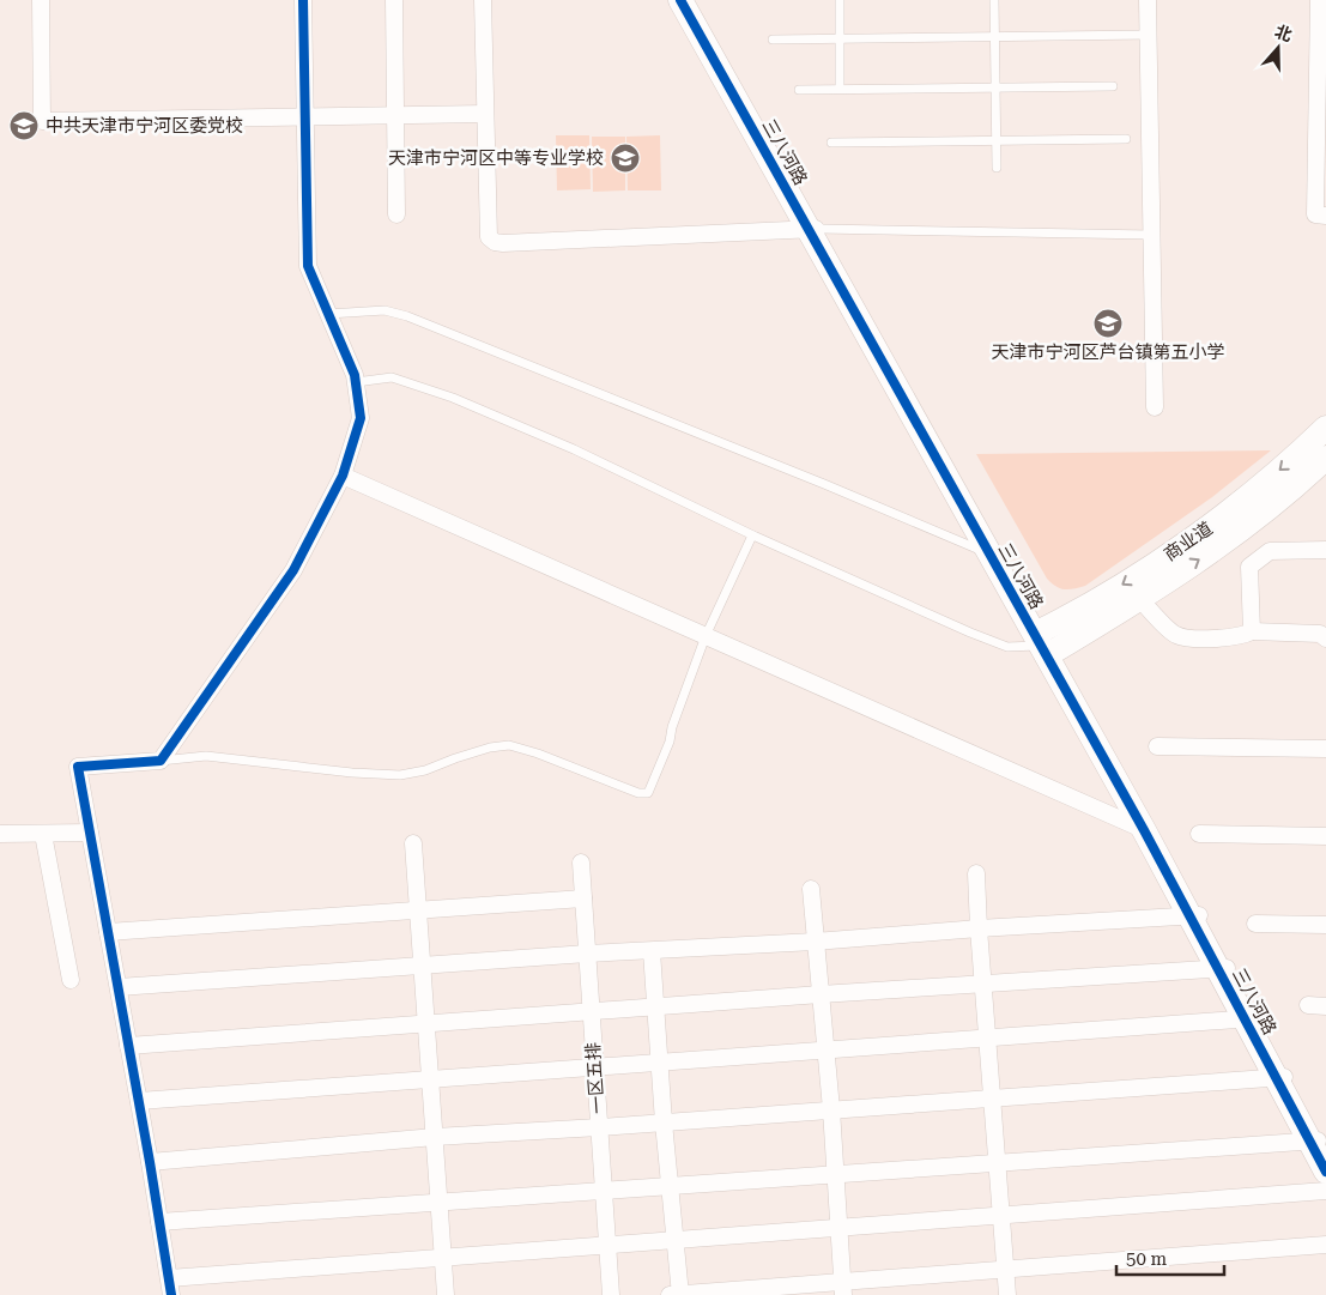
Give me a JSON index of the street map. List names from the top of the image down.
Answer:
{
  "streets": {
    "street": ["三八河路", "商业道", "一区五排"]
  },
  "crossings": [
    ["三八河路", "商业道"]
  ],
  "places": {
    "school or university": ["中共天津市宁河区委党校", "天津市宁河区中等专业学校", "天津市宁河区芦台镇第五小学"]
  },
  "scale_bar": "50 m",
  "north": "top"
}
